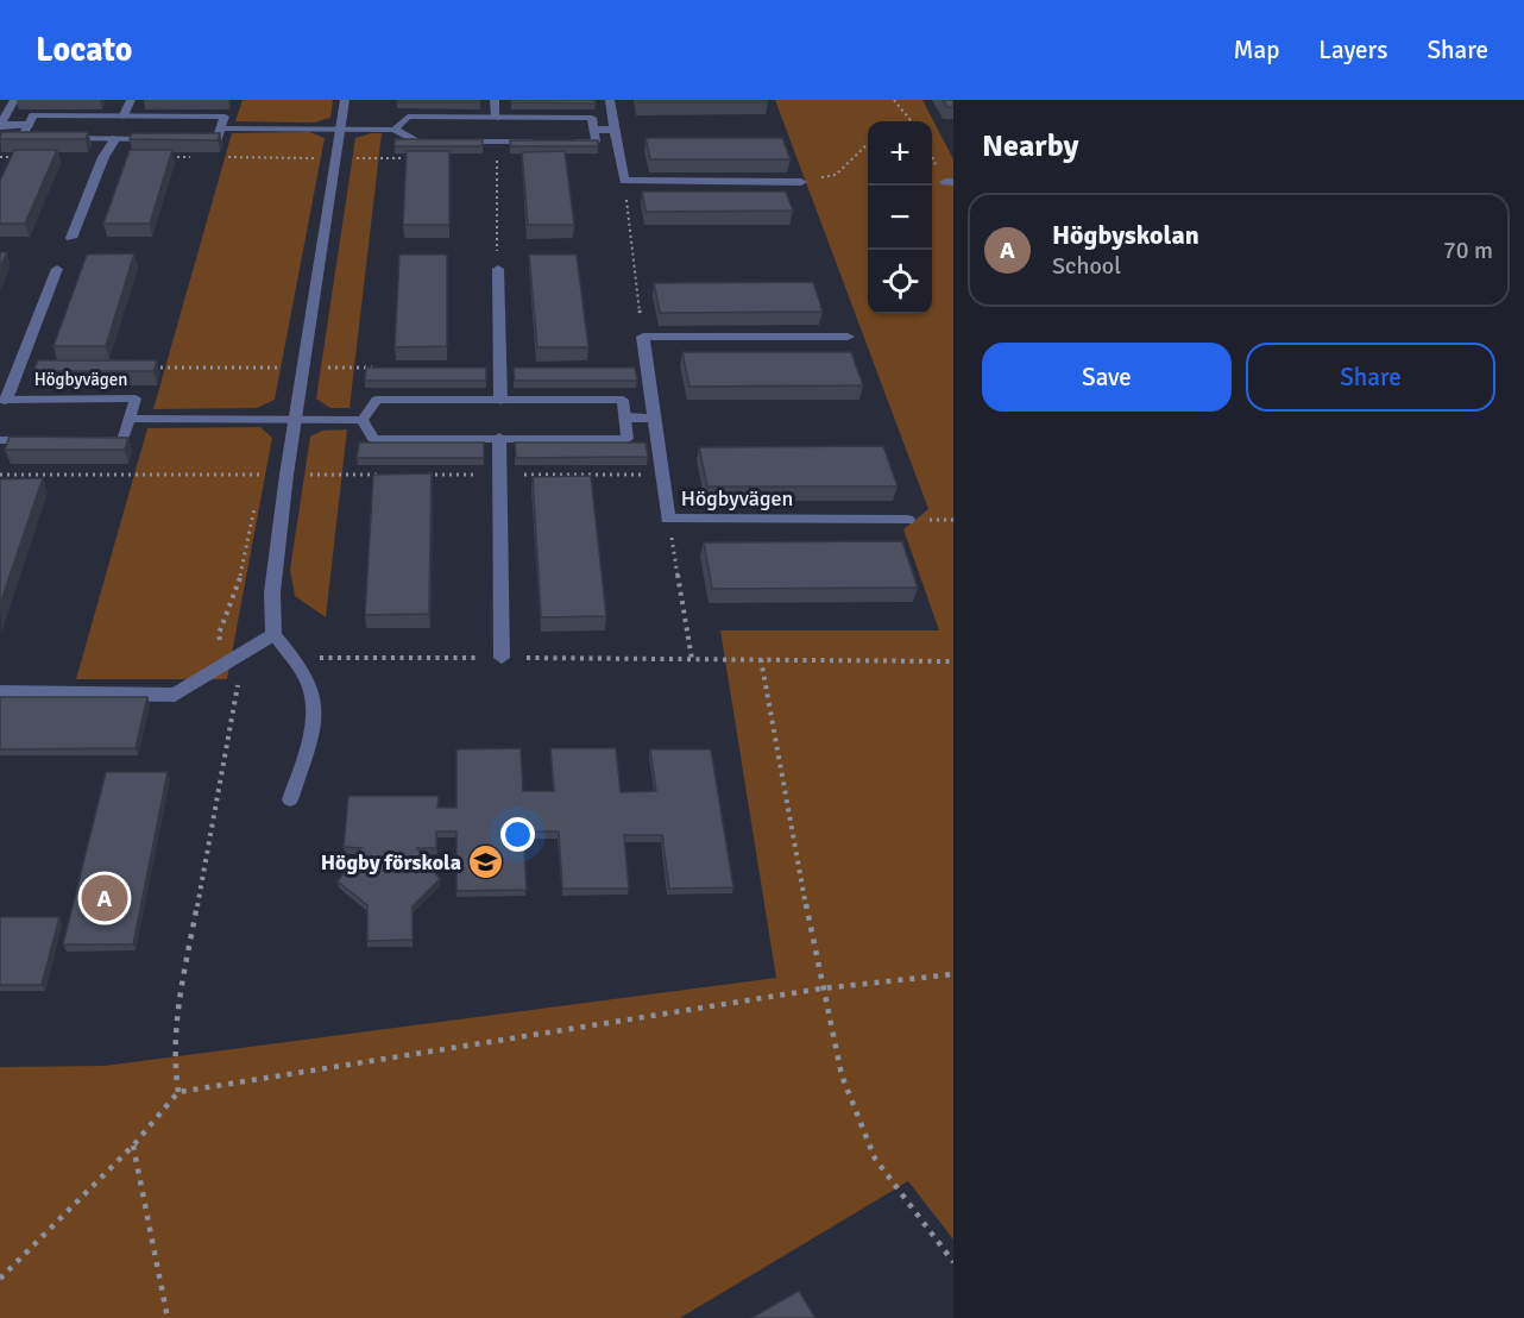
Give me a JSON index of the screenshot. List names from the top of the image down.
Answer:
{
  "streets": {
    "street": ["Högbyvägen"]
  },
  "places": {
    "school or university": ["Högby förskola"]
  },
  "page": {
    "header": "Locato",
    "nav": ["Map", "Layers", "Share"],
    "heading": "Nearby",
    "map_buttons": ["+", "−"],
    "list": [
      {
        "mark": "A",
        "name": "Högbyskolan",
        "note": "School",
        "value": "70 m"
      }
    ],
    "buttons": ["Save", "Share"],
    "pins": "A"
  }
}
